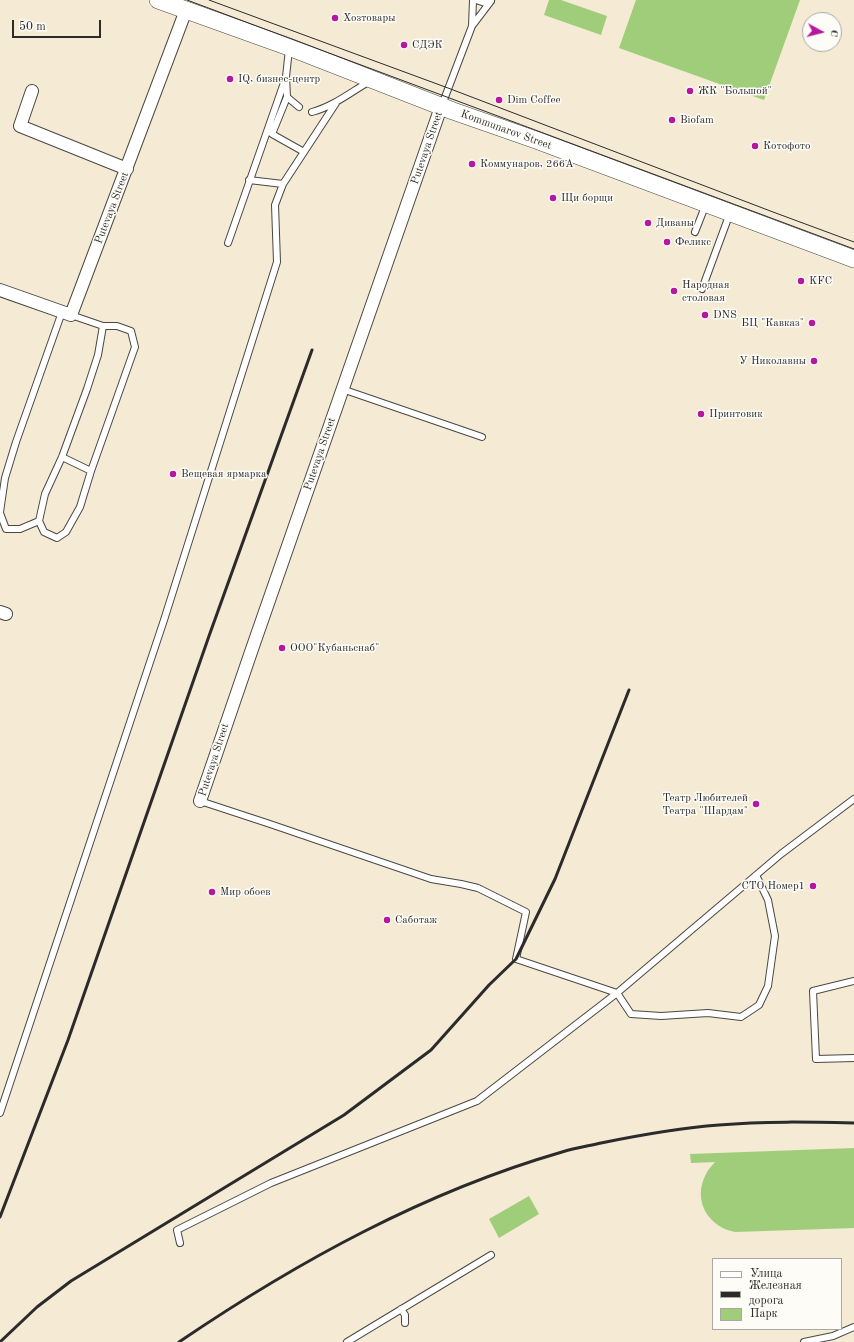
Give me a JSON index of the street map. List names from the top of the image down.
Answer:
{
  "streets": {
    "main road": ["Kommunarov Street"],
    "street": ["Putevaya Street"]
  },
  "crossings": [
    ["Kommunarov Street", "Putevaya Street"]
  ],
  "places": [
    "Хозтовары",
    "СДЭК",
    "IQ, бизнес-центр",
    "ЖК \"Большой\"",
    "Dim Coffee",
    "Biofam",
    "Котофото",
    "Коммунаров, 266А",
    "Щи борщи",
    "Диваны",
    "Феликс",
    "KFC",
    "Народная столовая",
    "DNS",
    "БЦ \"Кавказ\"",
    "У Николавны",
    "Принтовик",
    "Вещевая ярмарка",
    "ООО\"Кубаньснаб\"",
    "Театр Любителей Театра \"Шардам\"",
    "СТО Номер1",
    "Мир обоев",
    "Саботаж"
  ],
  "legend": ["Улица", "Железная дорога", "Парк"],
  "scale_bar": "50 m",
  "north": "right"
}
